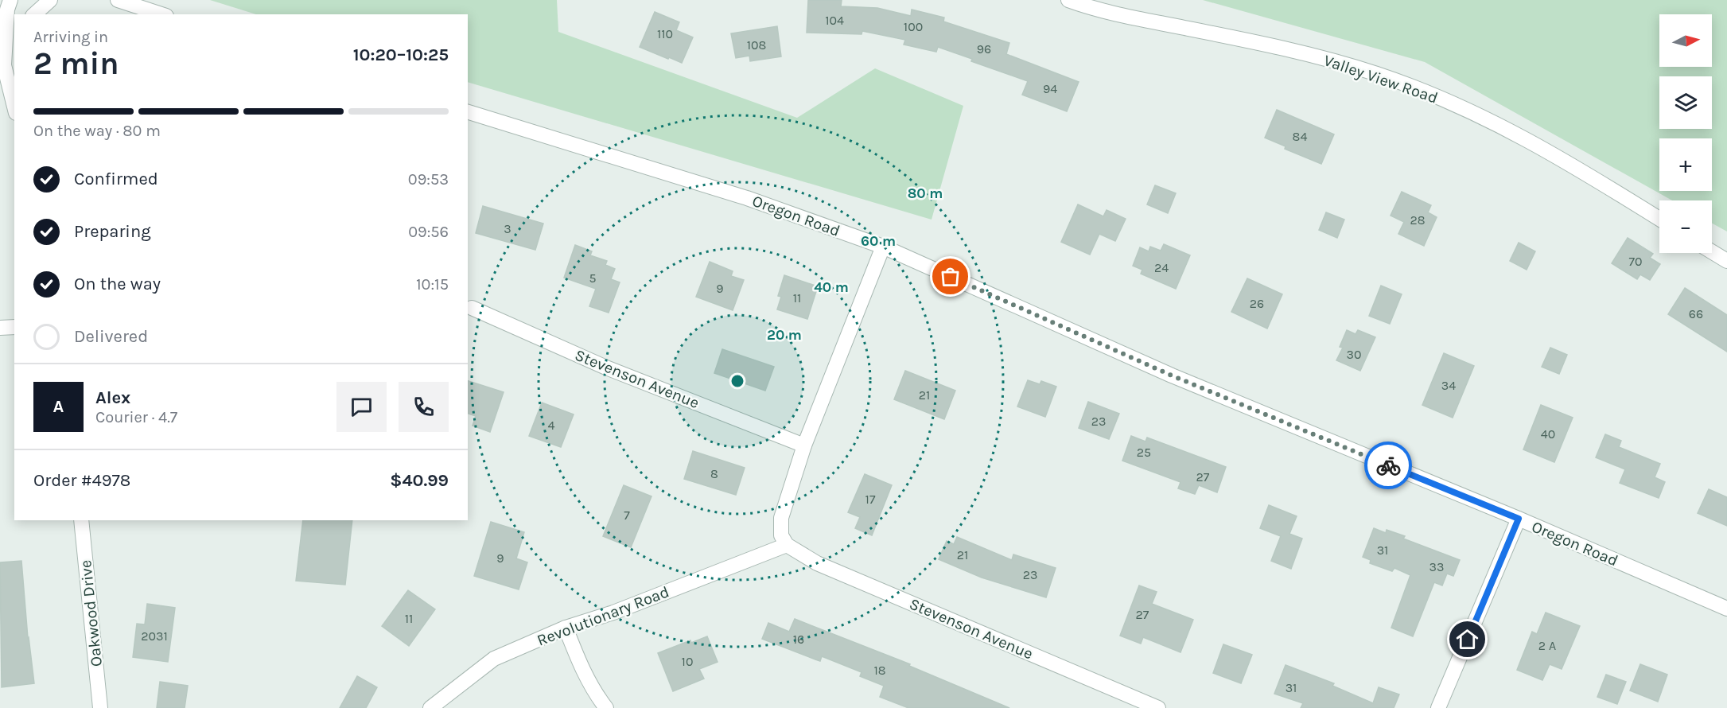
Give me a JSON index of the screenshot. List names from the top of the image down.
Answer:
{
  "streets": {
    "street": [
      "Valley View Road",
      "Oregon Road",
      "Stevenson Avenue",
      "Oakwood Drive",
      "Revolutionary Road"
    ]
  },
  "crossings": [
    ["Stevenson Avenue", "Revolutionary Road"]
  ],
  "house_numbers": [
    "104",
    "100",
    "110",
    "108",
    "96",
    "94",
    "84",
    "28",
    "3",
    "70",
    "24",
    "5",
    "9",
    "11",
    "26",
    "66",
    "30",
    "34",
    "21",
    "23",
    "4",
    "40",
    "25",
    "8",
    "27",
    "17",
    "7",
    "31",
    "21",
    "9",
    "33",
    "23",
    "27",
    "11",
    "2031",
    "16",
    "2 A",
    "10",
    "18",
    "31"
  ],
  "north": "right",
  "page": {
    "map_buttons": ["+", "−"],
    "heading": ["2 min", "Arriving in", "10:20–10:25"],
    "panel": [
      "Alex",
      "Courier · 4.7",
      "Order #4978",
      "$40.99"
    ],
    "bar": "On the way · 80 m",
    "list": [
      ["Confirmed", "09:53"],
      ["Preparing", "09:56"],
      ["On the way", "10:15"],
      "Delivered"
    ],
    "round": "A"
  },
  "rings": [
    "80 m",
    "60 m",
    "40 m",
    "20 m"
  ]
}
